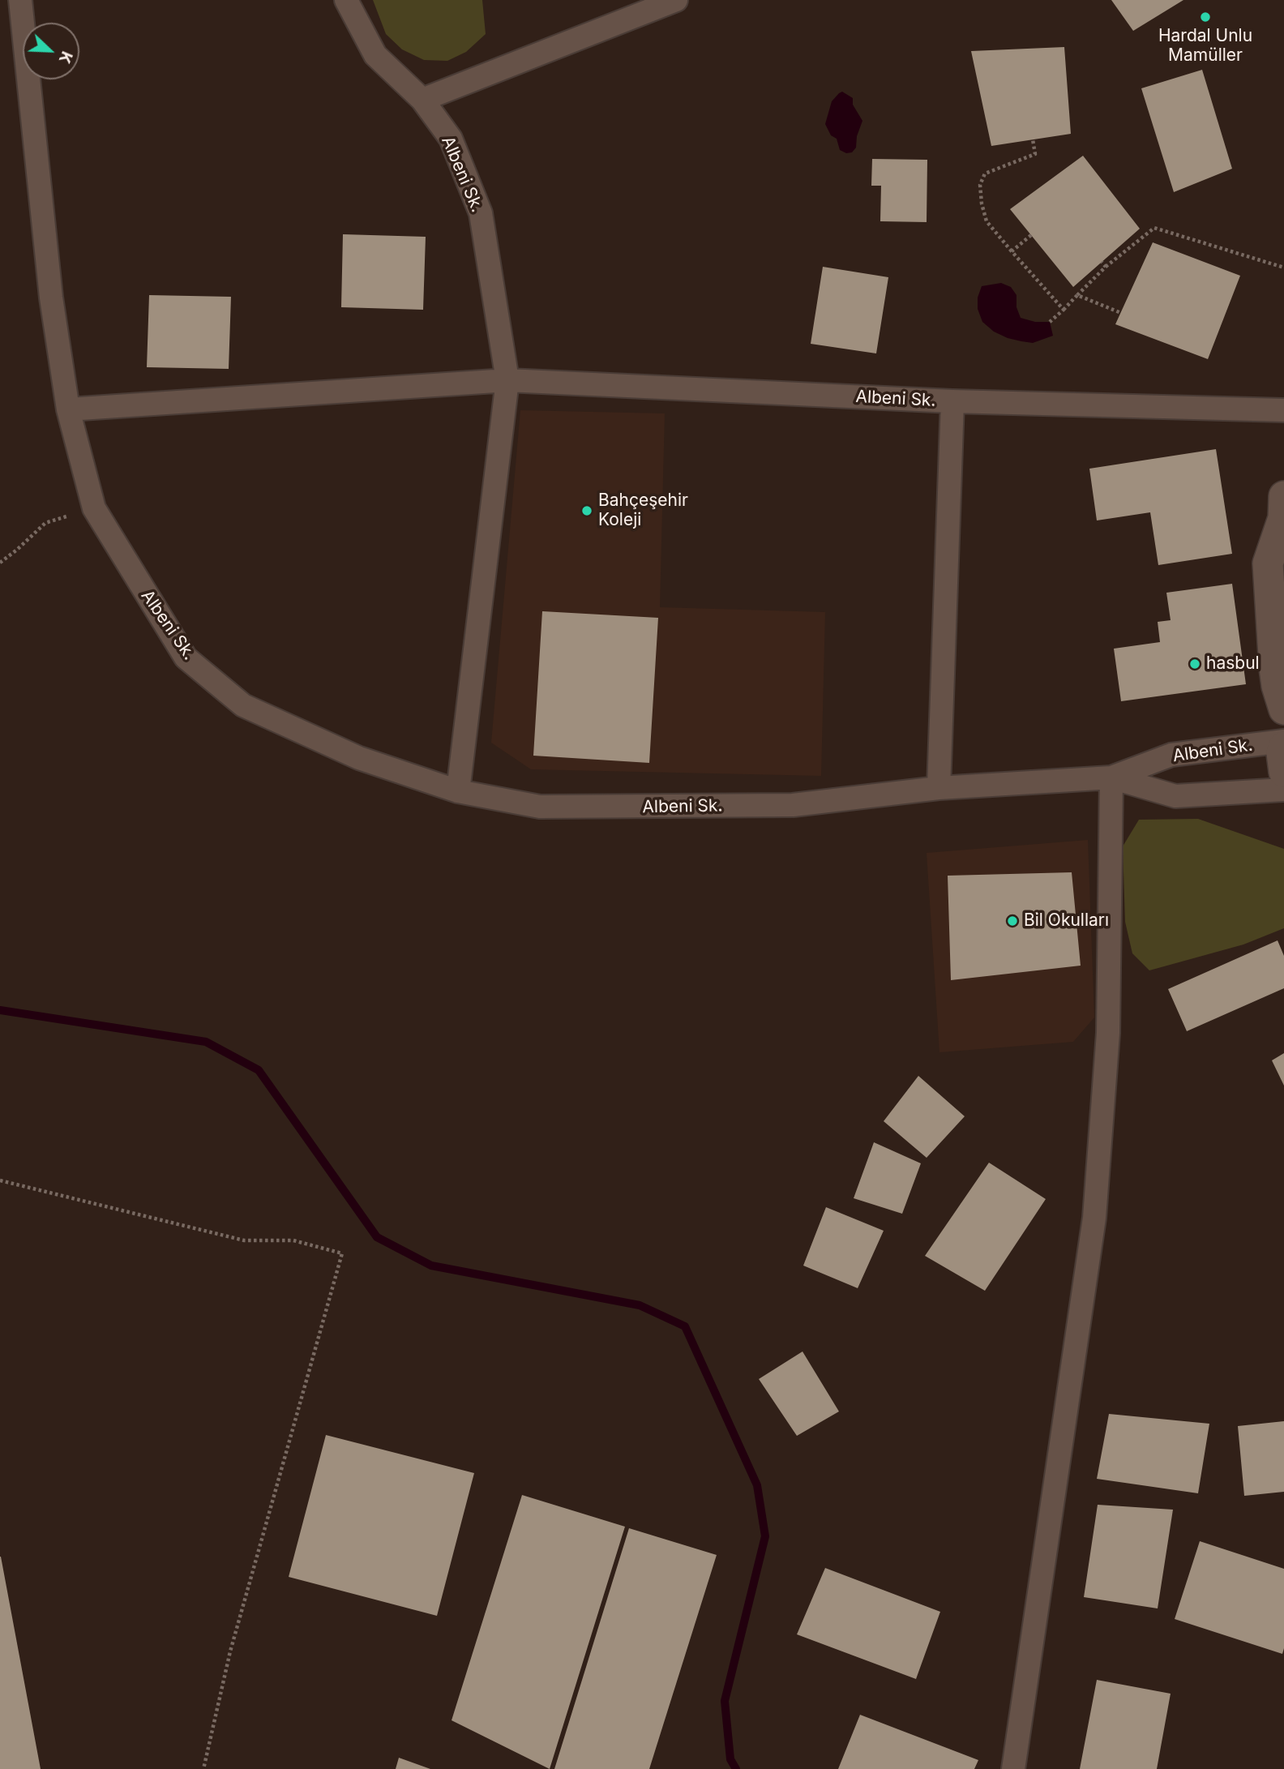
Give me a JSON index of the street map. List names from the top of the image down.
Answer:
{
  "streets": {
    "street": ["Albeni Sk."]
  },
  "places": [
    "Hardal Unlu Mamüller",
    "Bahçeşehir Koleji",
    "hasbul",
    "Bil Okulları"
  ],
  "north": "bottom right"
}
